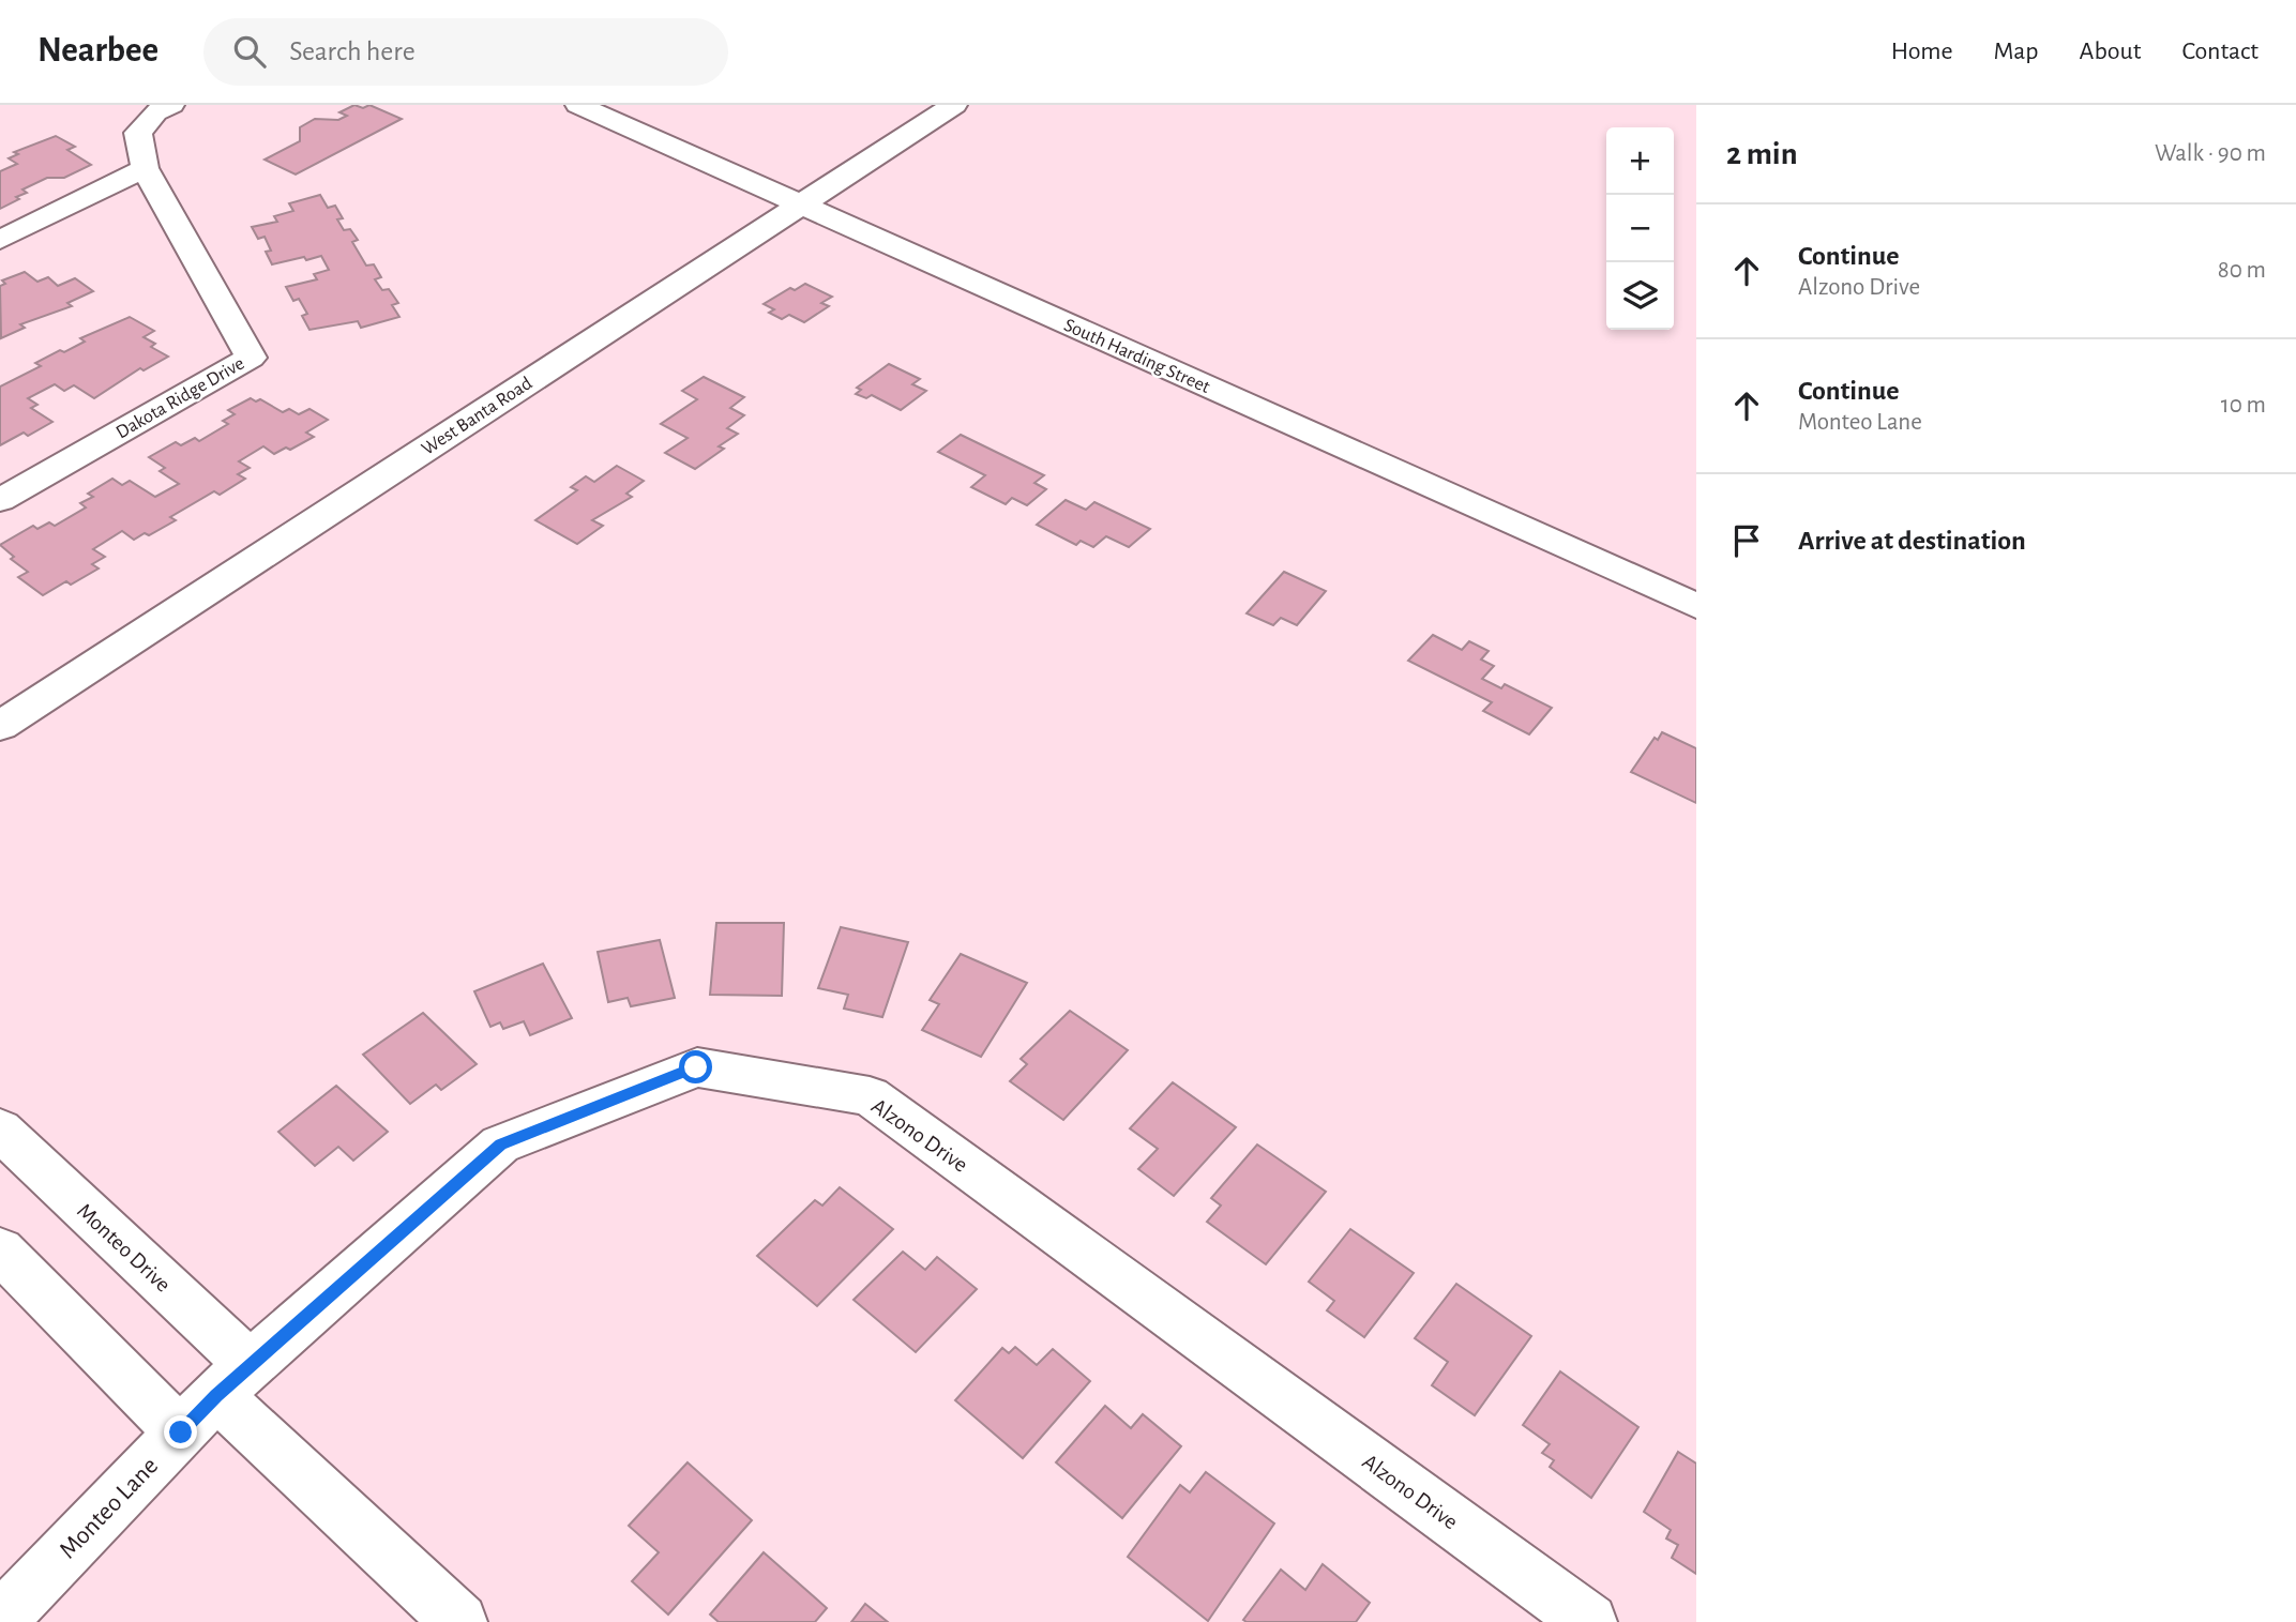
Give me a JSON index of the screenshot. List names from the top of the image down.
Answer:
{
  "streets": {
    "street": [
      "South Harding Street",
      "Dakota Ridge Drive",
      "West Banta Road",
      "Alzono Drive",
      "Monteo Drive",
      "Monteo Lane"
    ]
  },
  "crossings": [
    ["South Harding Street", "West Banta Road"],
    ["Alzono Drive", "Monteo Drive"],
    ["Alzono Drive", "Monteo Lane"],
    ["Monteo Drive", "Monteo Lane"]
  ],
  "page": {
    "header": "Nearbee",
    "search": "Search here",
    "nav": [
      "Home",
      "Map",
      "About",
      "Contact"
    ],
    "heading": ["2 min", "Walk · 90 m"],
    "map_buttons": ["+", "−"],
    "list": [
      ["Continue", "Alzono Drive", "80 m"],
      ["Continue", "Monteo Lane", "10 m"],
      "Arrive at destination"
    ]
  }
}
